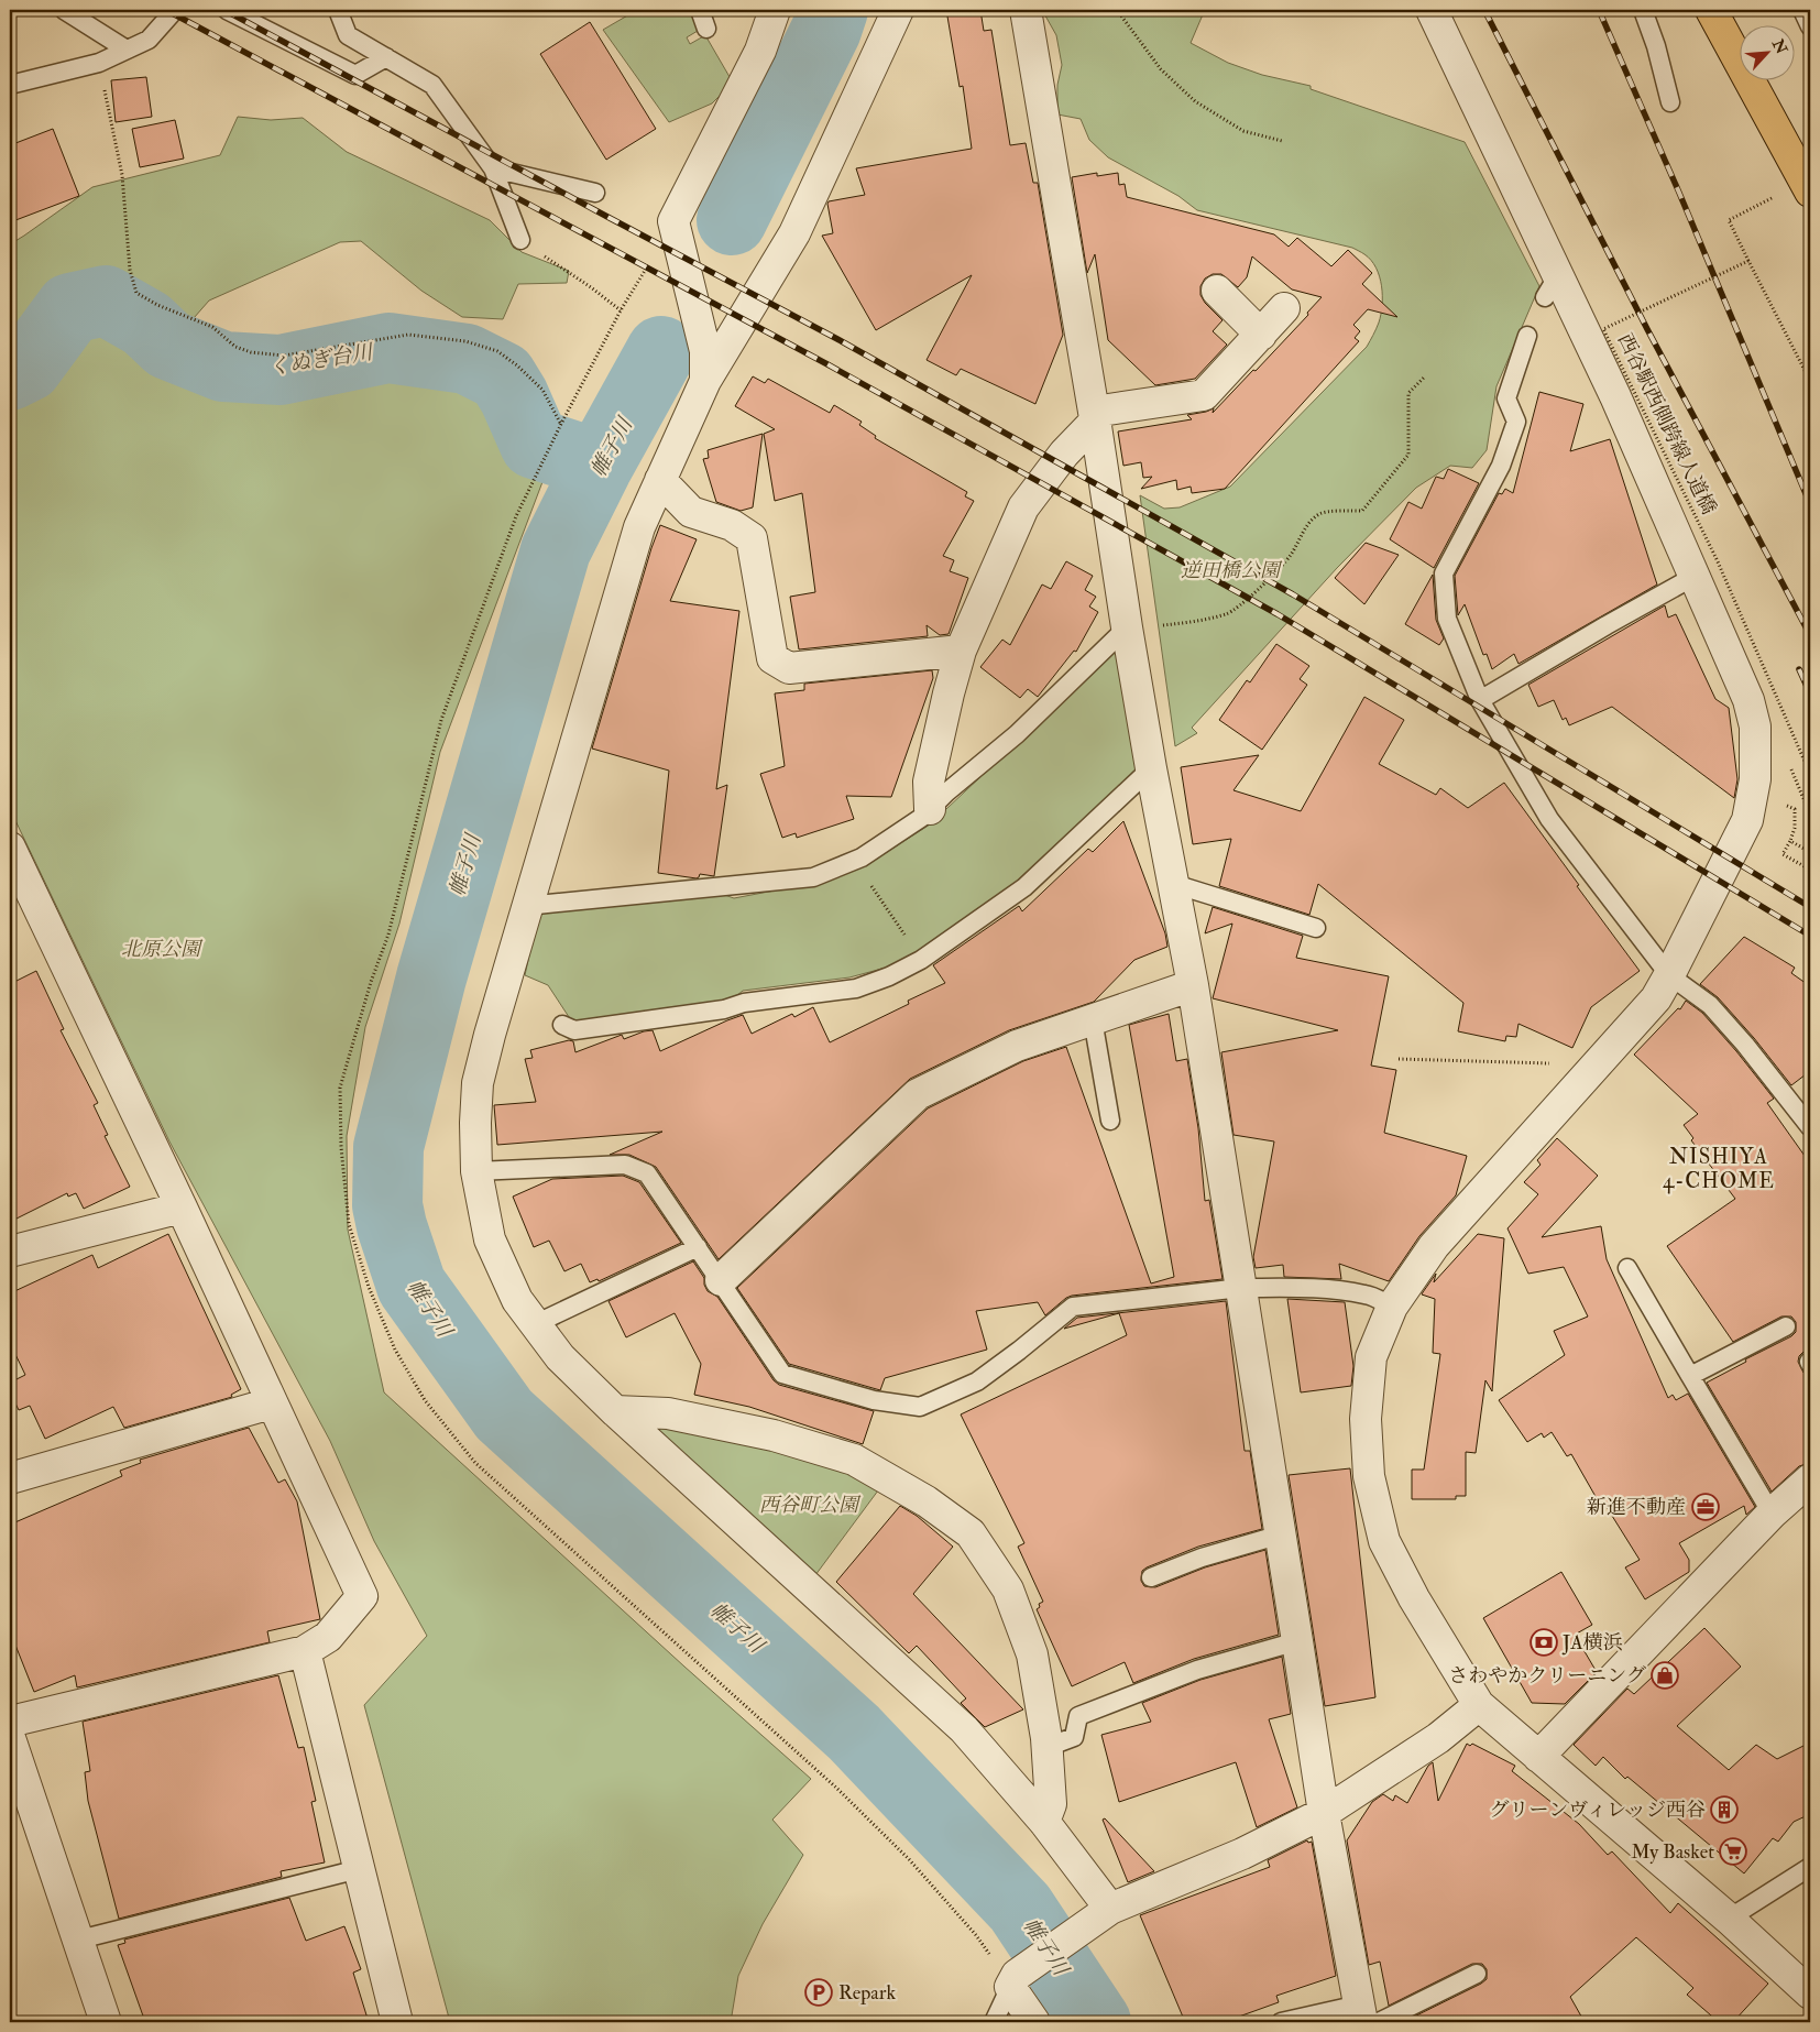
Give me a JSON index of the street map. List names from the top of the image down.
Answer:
{
  "streets": {
    "path": ["西谷駅西側跨線人道橋"]
  },
  "districts": ["NISHIYA 4-CHOME"],
  "water": ["くぬぎ台川", "帷子川"],
  "parks": ["逆田橋公園", "北原公園", "西谷町公園"],
  "places": {
    "office": ["新進不動産"],
    "bank": ["JA横浜"],
    "shop": ["さわやかクリーニング"],
    "building": ["グリーンヴィレッジ西谷"],
    "supermarket": ["My Basket"],
    "parking": ["Repark"]
  },
  "north": "top right"
}
